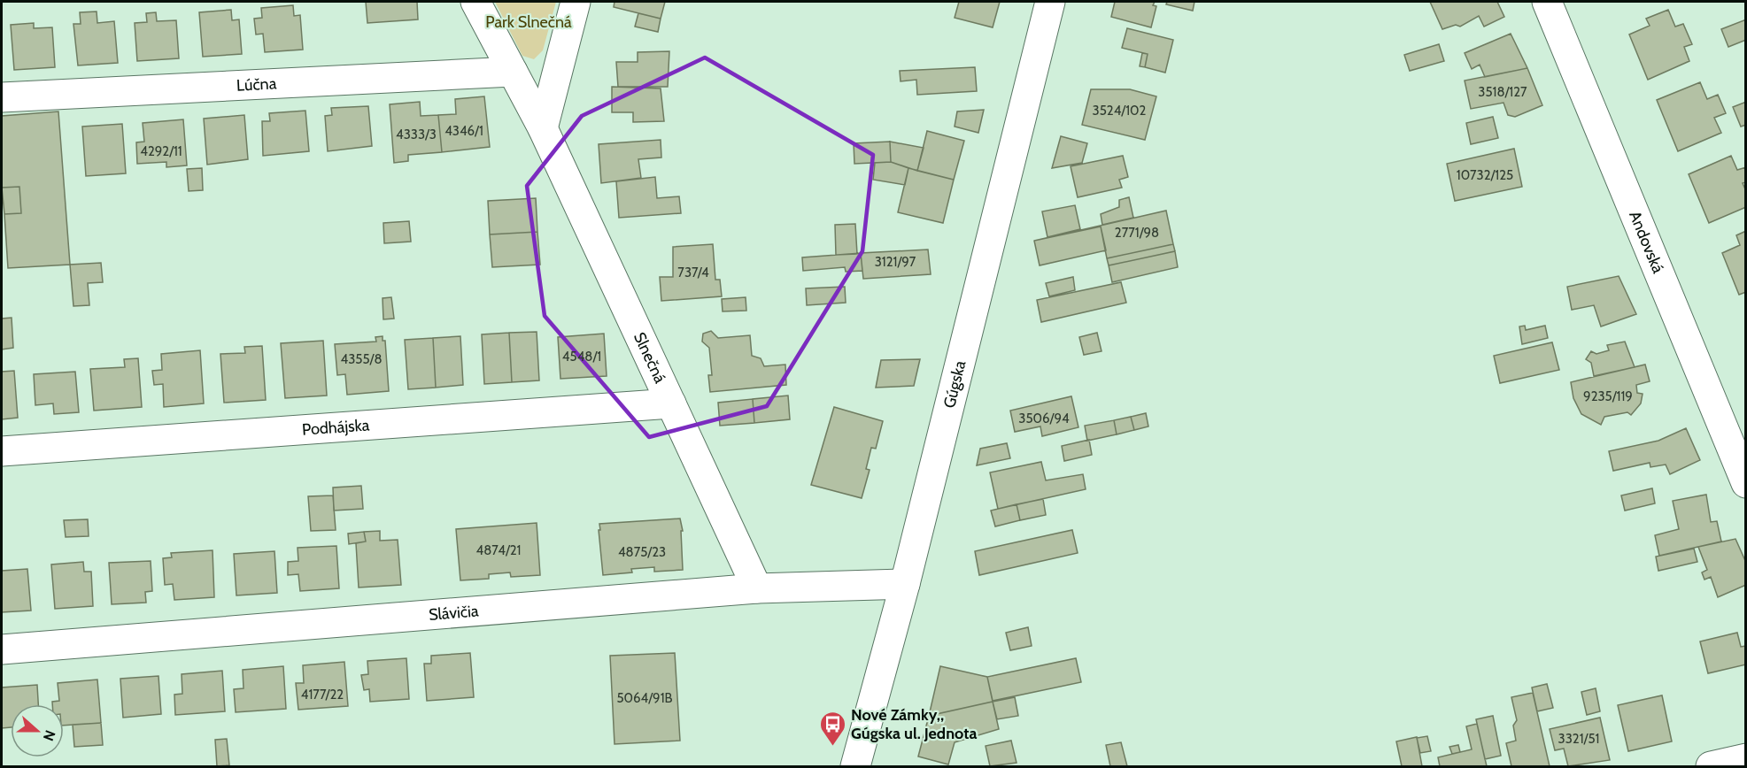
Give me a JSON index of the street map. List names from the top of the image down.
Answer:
{
  "streets": {
    "street": [
      "Lúčna",
      "Andovská",
      "Slnečná",
      "Gúgska",
      "Podhájska",
      "Slávičia"
    ]
  },
  "crossings": [
    ["Lúčna", "Slnečná"],
    ["Slnečná", "Podhájska"],
    ["Slnečná", "Slávičia"],
    ["Gúgska", "Slávičia"]
  ],
  "parks": ["Park Slnečná"],
  "places": {
    "bus stop": ["Nové Zámky,, Gúgska ul. Jednota"]
  },
  "house_numbers": [
    "3518/127",
    "3524/102",
    "4346/1",
    "4333/3",
    "4292/11",
    "10732/125",
    "2771/98",
    "3121/97",
    "737/4",
    "4548/1",
    "4355/8",
    "9235/119",
    "3506/94",
    "4874/21",
    "4875/23",
    "4177/22",
    "5064/91B",
    "3321/51"
  ],
  "north": "right"
}
